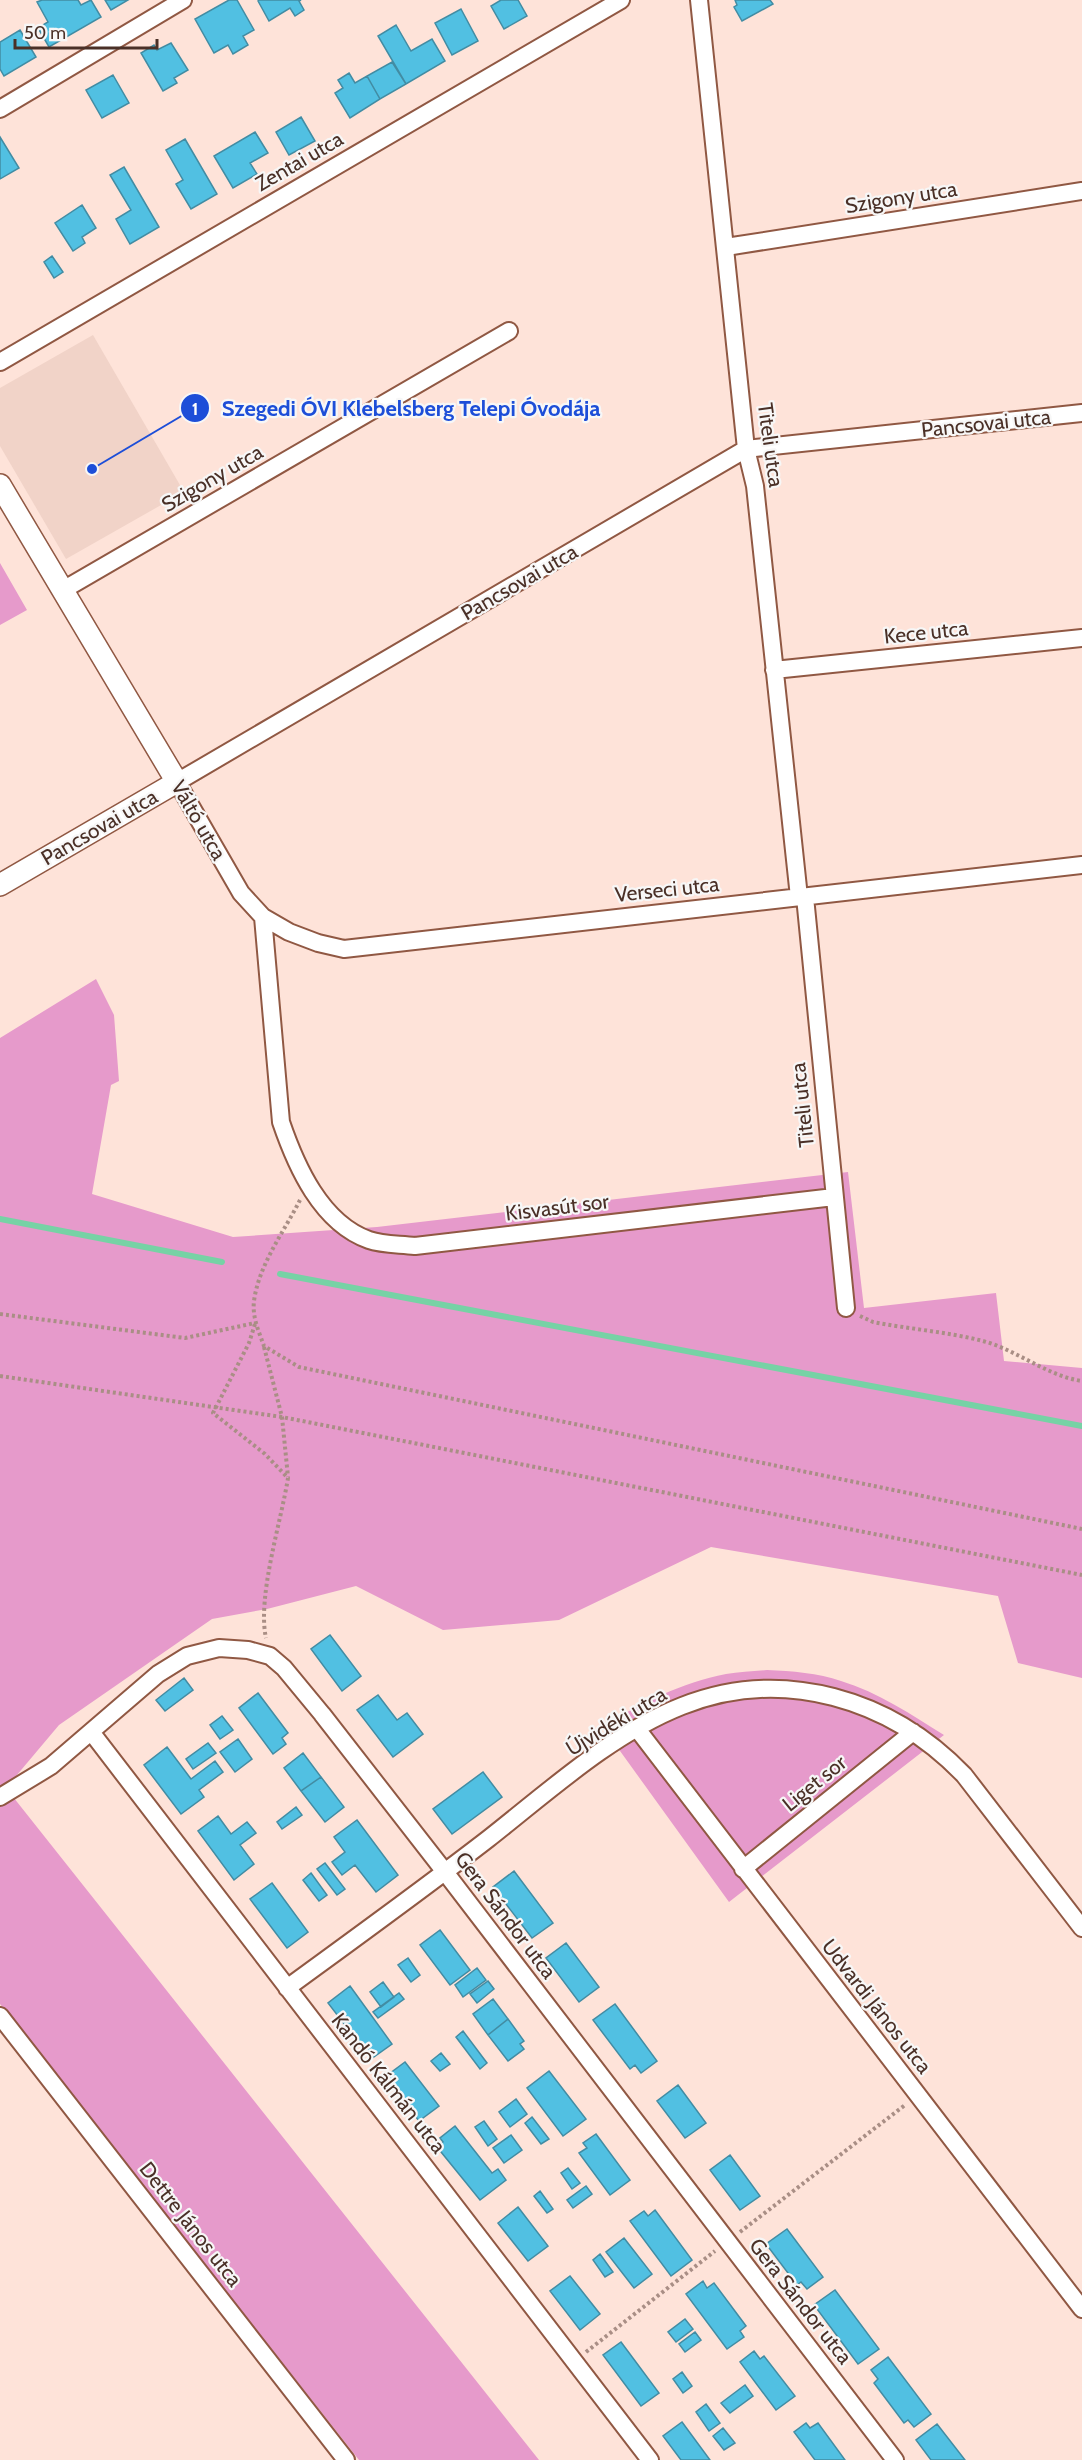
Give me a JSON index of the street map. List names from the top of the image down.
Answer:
{
  "streets": {
    "street": [
      "Zentai utca",
      "Szigony utca",
      "Pancsovai utca",
      "Titeli utca",
      "Kece utca",
      "Váltó utca",
      "Verseci utca",
      "Kisvasút sor",
      "Újvidéki utca",
      "Liget sor",
      "Gera Sándor utca",
      "Udvardi János utca",
      "Kandó Kálmán utca",
      "Dettre János utca"
    ]
  },
  "crossings": [
    ["Szigony utca", "Titeli utca"],
    ["Szigony utca", "Váltó utca"],
    ["Pancsovai utca", "Titeli utca"],
    ["Pancsovai utca", "Váltó utca"],
    ["Titeli utca", "Kece utca"],
    ["Titeli utca", "Verseci utca"],
    ["Titeli utca", "Kisvasút sor"],
    ["Váltó utca", "Verseci utca"],
    ["Újvidéki utca", "Liget sor"],
    ["Újvidéki utca", "Gera Sándor utca"],
    ["Újvidéki utca", "Udvardi János utca"],
    ["Újvidéki utca", "Kandó Kálmán utca"],
    ["Liget sor", "Udvardi János utca"]
  ],
  "places": ["Szegedi ÓVI Klebelsberg Telepi Óvodája"],
  "scale_bar": "50 m"
}
